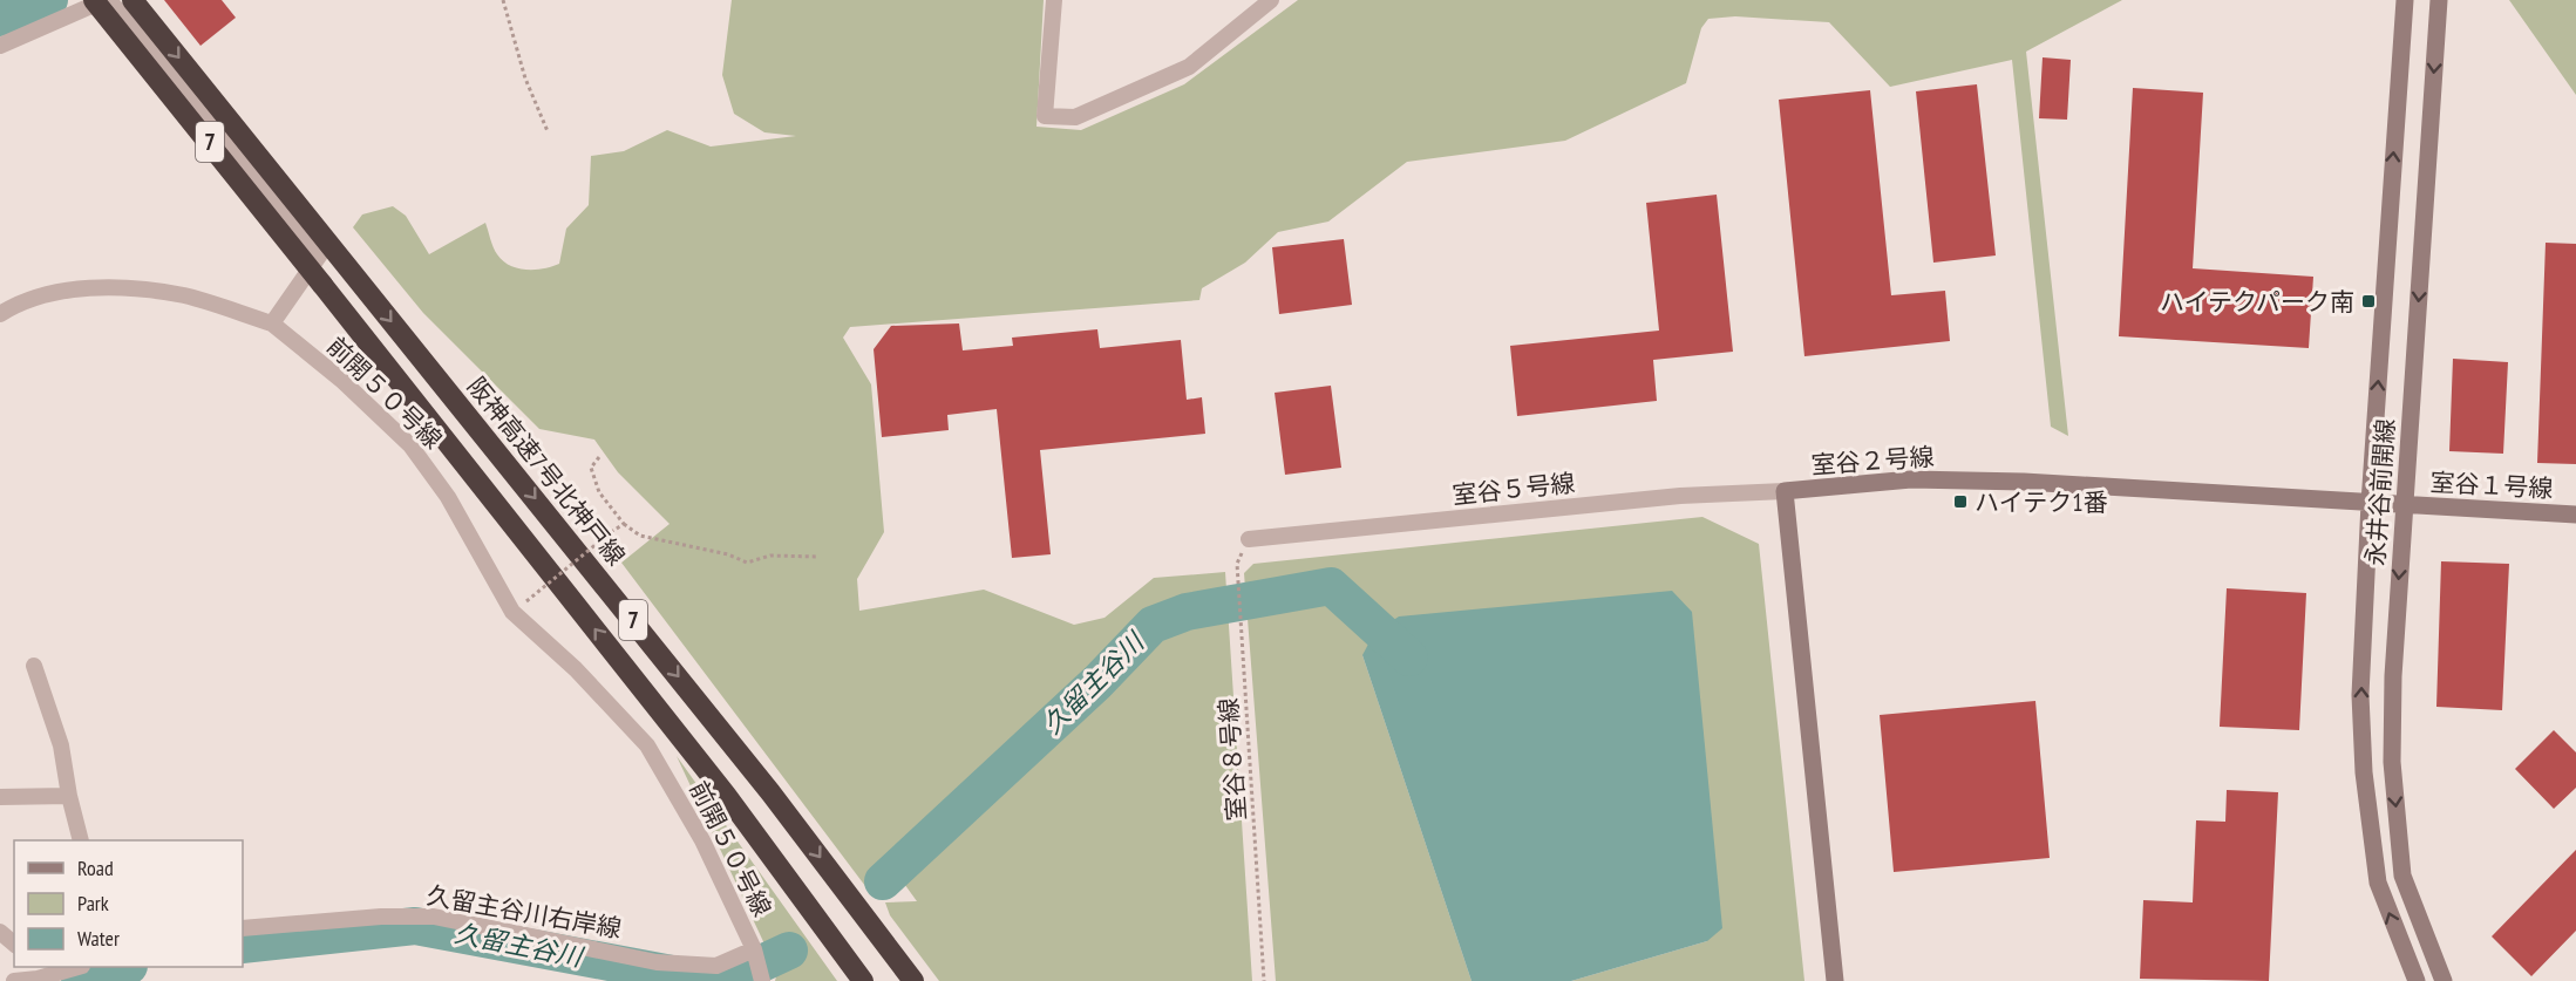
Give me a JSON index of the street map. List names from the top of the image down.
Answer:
{
  "streets": {
    "highway": ["7", "阪神高速7号北神戸線"],
    "street": [
      "前開５０号線",
      "室谷２号線",
      "室谷１号線",
      "室谷５号線",
      "永井谷前開線",
      "久留主谷川右岸線"
    ],
    "path": ["室谷８号線"]
  },
  "crossings": [
    ["前開５０号線", "久留主谷川右岸線"],
    ["室谷２号線", "室谷１号線"],
    ["室谷２号線", "室谷５号線"],
    ["室谷２号線", "永井谷前開線"],
    ["室谷１号線", "永井谷前開線"],
    ["室谷５号線", "室谷８号線"]
  ],
  "water": ["久留主谷川"],
  "places": {
    "transit": ["ハイテクパーク南", "ハイテク1番"]
  },
  "legend": ["Road", "Park", "Water"]
}
